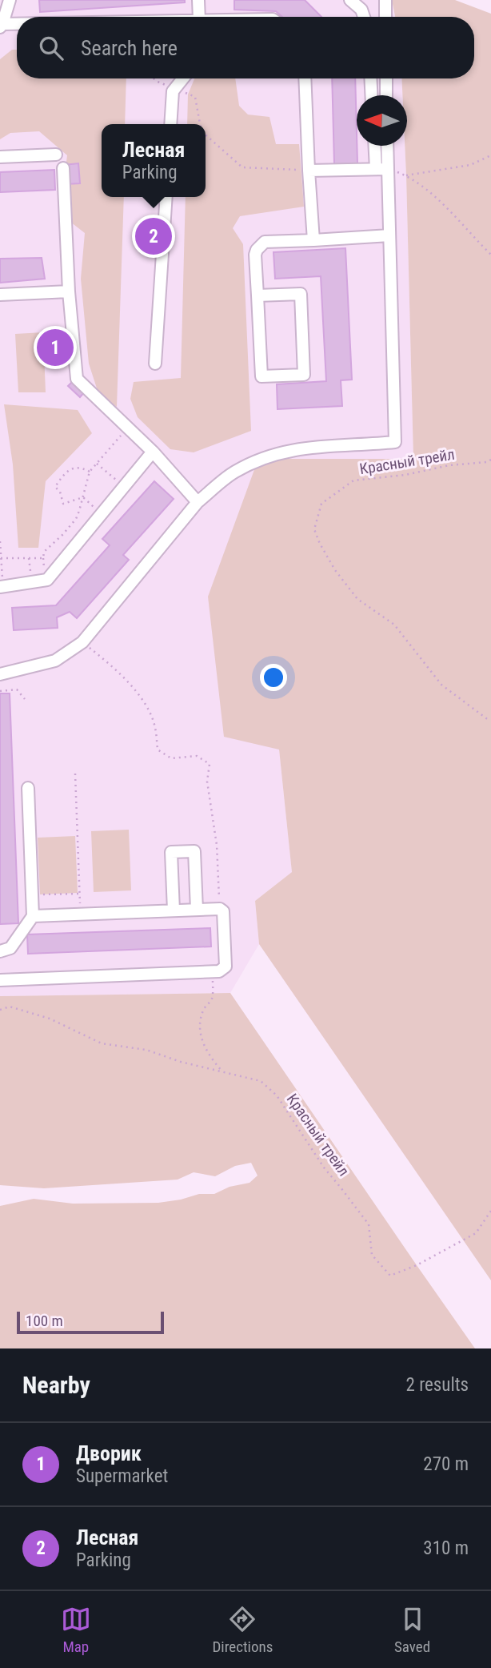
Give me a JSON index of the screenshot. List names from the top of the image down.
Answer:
{
  "streets": {
    "path": ["Красный трейл"]
  },
  "scale_bar": "100 m",
  "north": "left",
  "page": {
    "search": "Search here",
    "popup": ["Лесная", "Parking"],
    "pins": ["2", "1"],
    "scale": "100 m",
    "heading": ["Nearby", "2 results"],
    "list": [
      {
        "mark": "1",
        "name": "Дворик",
        "note": "Supermarket",
        "value": "270 m"
      },
      {
        "mark": "2",
        "name": "Лесная",
        "note": "Parking",
        "value": "310 m"
      }
    ],
    "nav": ["Map", "Directions", "Saved"]
  }
}
